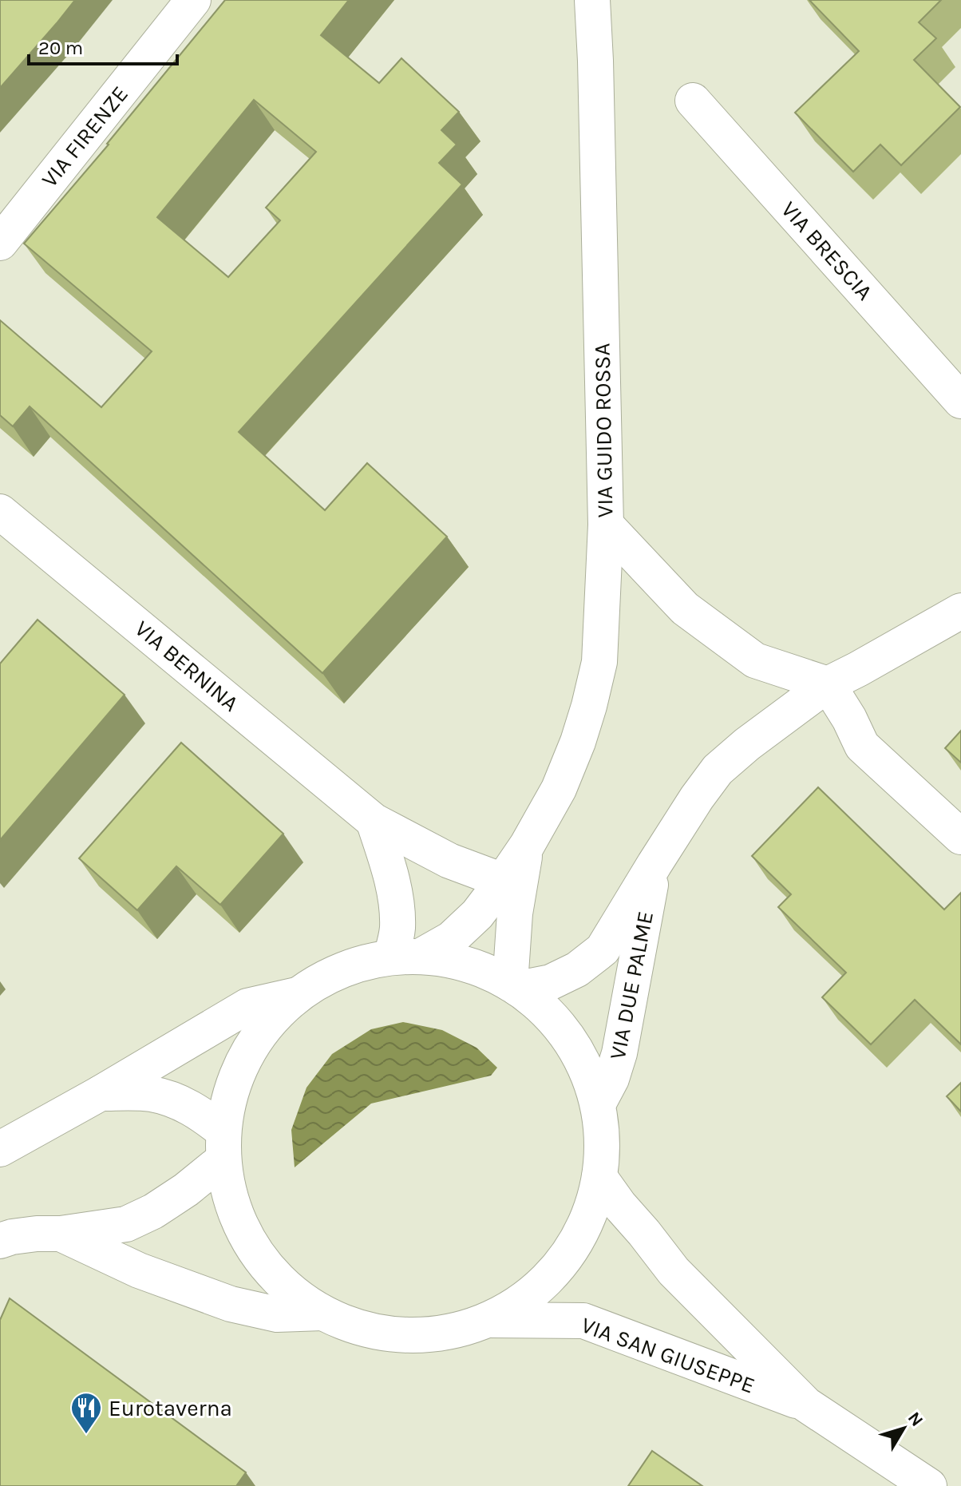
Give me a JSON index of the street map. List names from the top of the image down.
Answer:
{
  "streets": {
    "street": [
      "VIA FIRENZE",
      "VIA BRESCIA",
      "VIA GUIDO ROSSA",
      "VIA BERNINA",
      "VIA DUE PALME",
      "VIA SAN GIUSEPPE"
    ]
  },
  "crossings": [
    ["VIA GUIDO ROSSA", "VIA BERNINA"],
    ["VIA GUIDO ROSSA", "VIA DUE PALME"]
  ],
  "places": {
    "restaurant": ["Eurotaverna"]
  },
  "scale_bar": "20 m",
  "north": "top right"
}
